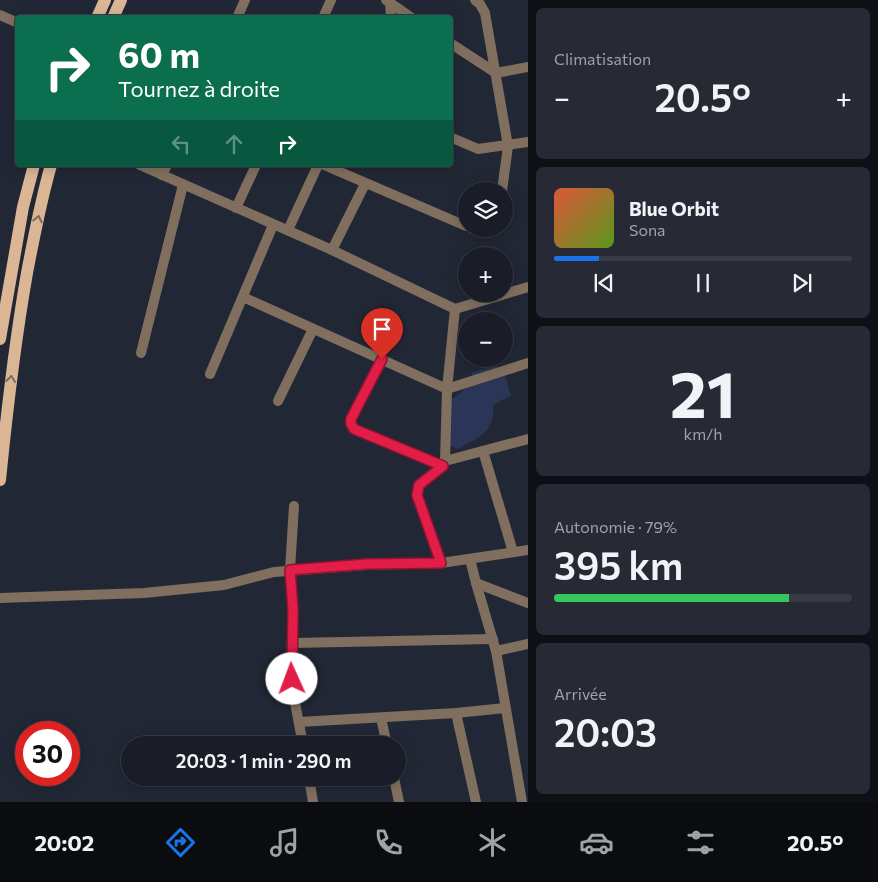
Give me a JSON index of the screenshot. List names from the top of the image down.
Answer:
{
  "page": {
    "tile": [
      "Climatisation",
      ["21", "km/h"],
      ["Autonomie · 79%", "395 km"],
      ["Arrivée", "20:03"]
    ],
    "turn": ["60 m", "Tournez à droite"],
    "heat": ["−", "20.5°", "+"],
    "map_buttons": ["+", "−"],
    "song": ["Blue Orbit", "Sona"],
    "limit": "30",
    "trip": "20:03 · 1 min · 290 m",
    "tabs": ["20:02", "20.5°"]
  }
}
